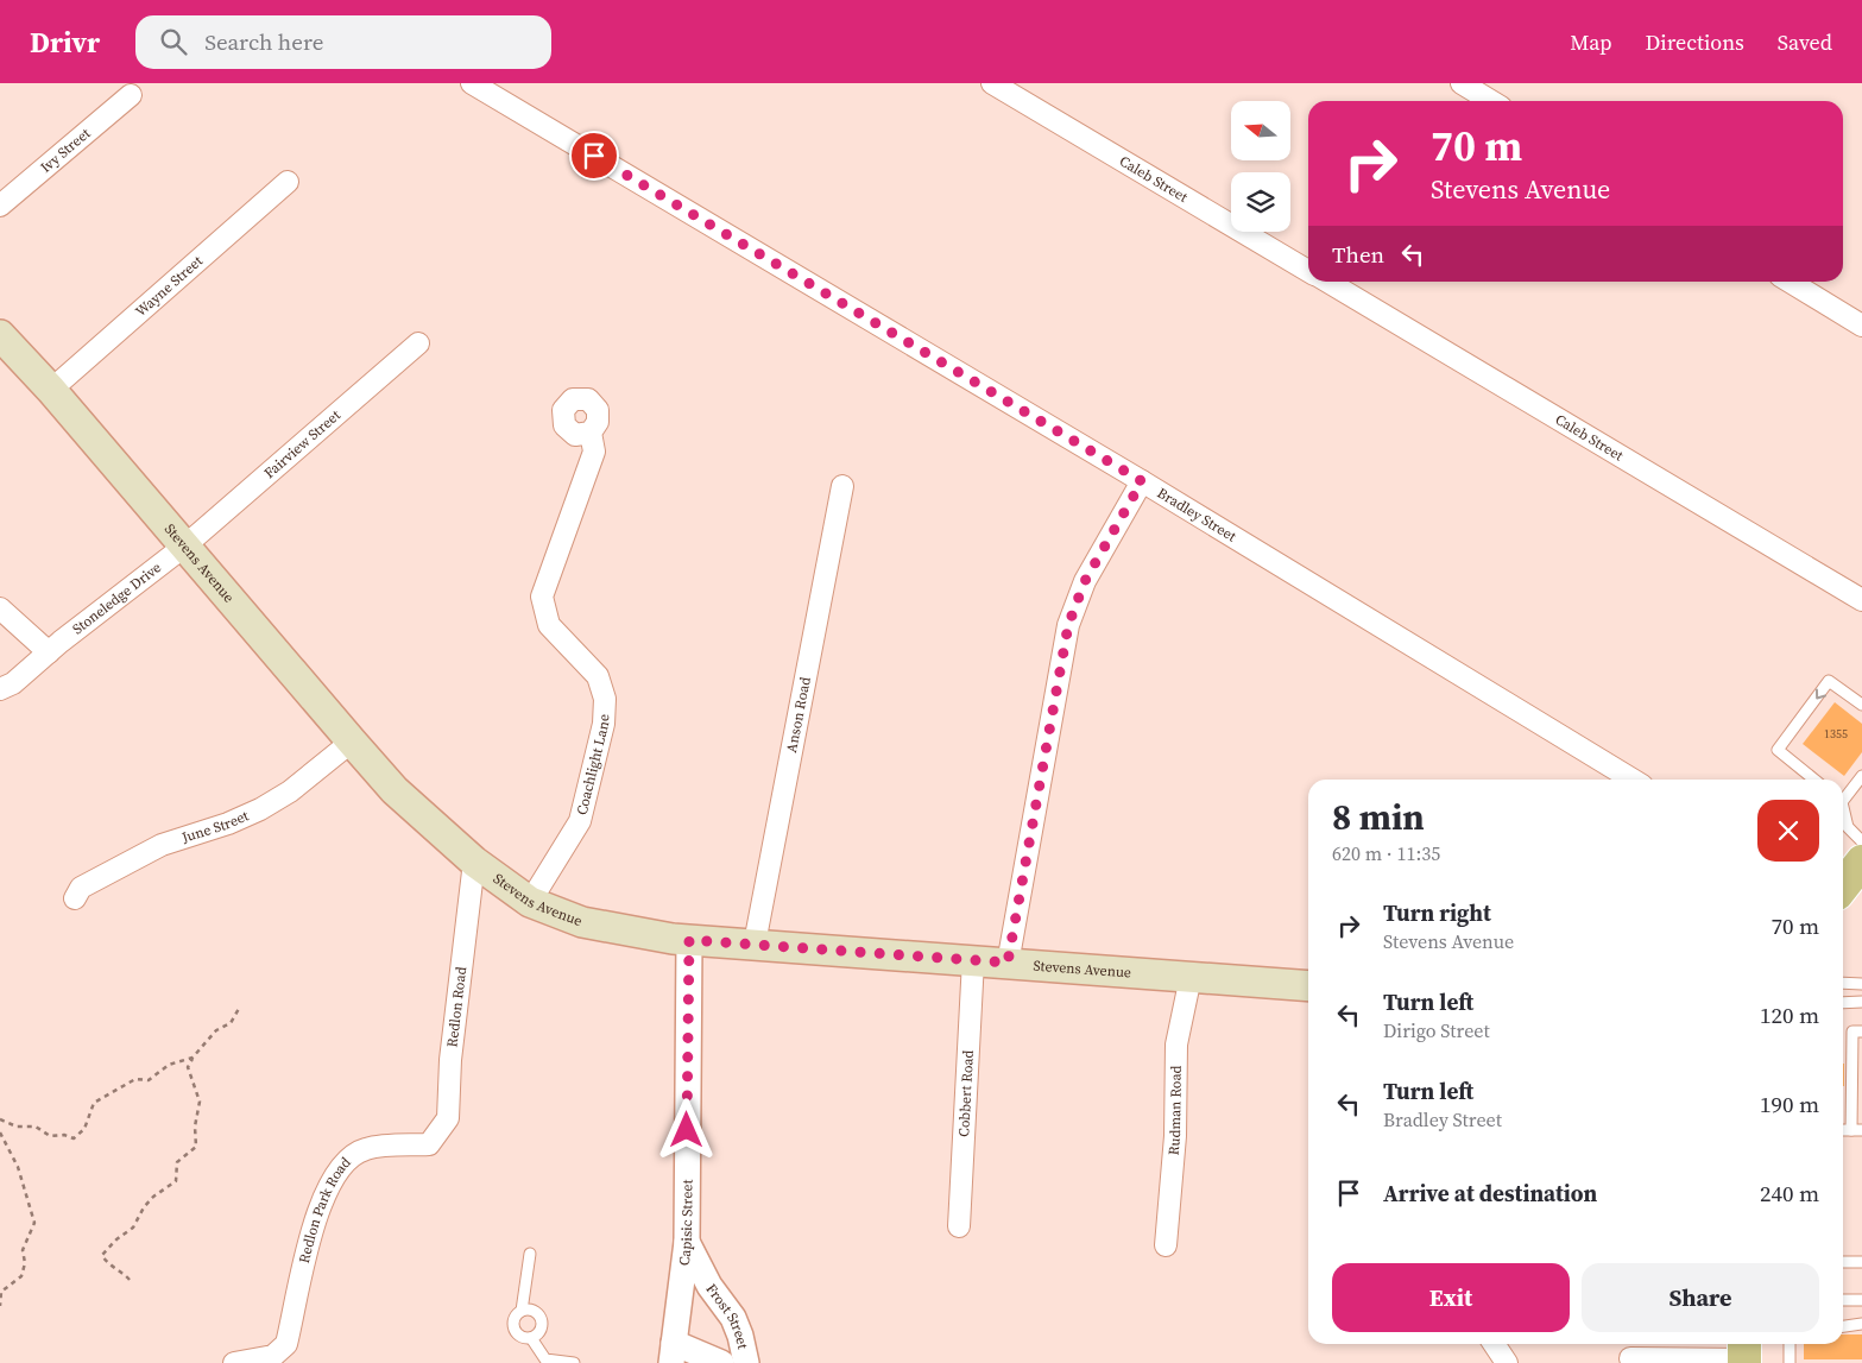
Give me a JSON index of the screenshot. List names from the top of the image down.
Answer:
{
  "streets": {
    "main road": ["Stevens Avenue"],
    "street": [
      "Ivy Street",
      "Caleb Street",
      "Wayne Street",
      "Fairview Street",
      "Bradley Street",
      "Stoneledge Drive",
      "Anson Road",
      "Coachlight Lane",
      "June Street",
      "Redlon Road",
      "Cobbert Road",
      "Rudman Road",
      "Redlon Park Road",
      "Capisic Street",
      "Frost Street"
    ]
  },
  "crossings": [
    ["Wayne Street", "Stevens Avenue"],
    ["Fairview Street", "Stevens Avenue"],
    ["Fairview Street", "Stoneledge Drive"],
    ["Stevens Avenue", "Stoneledge Drive"],
    ["Stevens Avenue", "Anson Road"],
    ["Stevens Avenue", "Coachlight Lane"],
    ["Stevens Avenue", "June Street"],
    ["Stevens Avenue", "Redlon Road"],
    ["Stevens Avenue", "Cobbert Road"],
    ["Stevens Avenue", "Rudman Road"],
    ["Stevens Avenue", "Capisic Street"],
    ["Redlon Road", "Redlon Park Road"],
    ["Capisic Street", "Frost Street"]
  ],
  "house_numbers": ["1355"],
  "north": "left",
  "page": {
    "header": "Drivr",
    "search": "Search here",
    "nav": ["Map", "Directions", "Saved"],
    "turn": ["70 m", "Stevens Avenue"],
    "then": "Then",
    "heading": ["8 min", "620 m · 11:35"],
    "list": [
      {
        "name": "Turn right",
        "note": "Stevens Avenue",
        "value": "70 m"
      },
      {
        "name": "Turn left",
        "note": "Dirigo Street",
        "value": "120 m"
      },
      {
        "name": "Turn left",
        "note": "Bradley Street",
        "value": "190 m"
      },
      {
        "name": "Arrive at destination",
        "value": "240 m"
      }
    ],
    "buttons": ["Exit", "Share"]
  }
}
